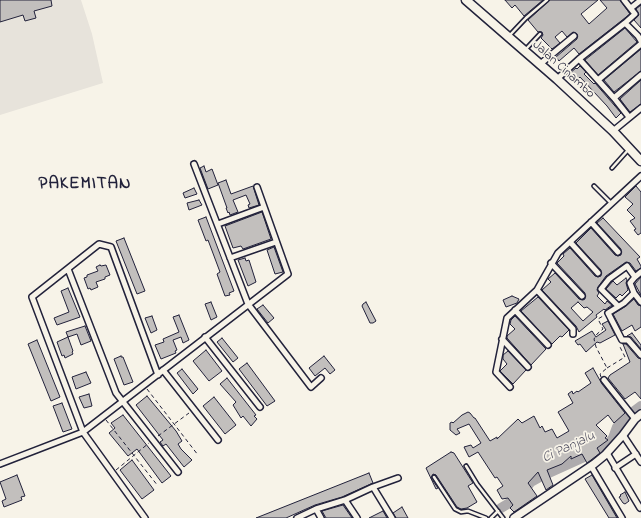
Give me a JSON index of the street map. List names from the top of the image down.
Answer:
{
  "streets": {
    "main road": ["Jalan Cinambo"]
  },
  "districts": ["PAKEMITAN"],
  "water": ["Ci Panjalu"]
}
